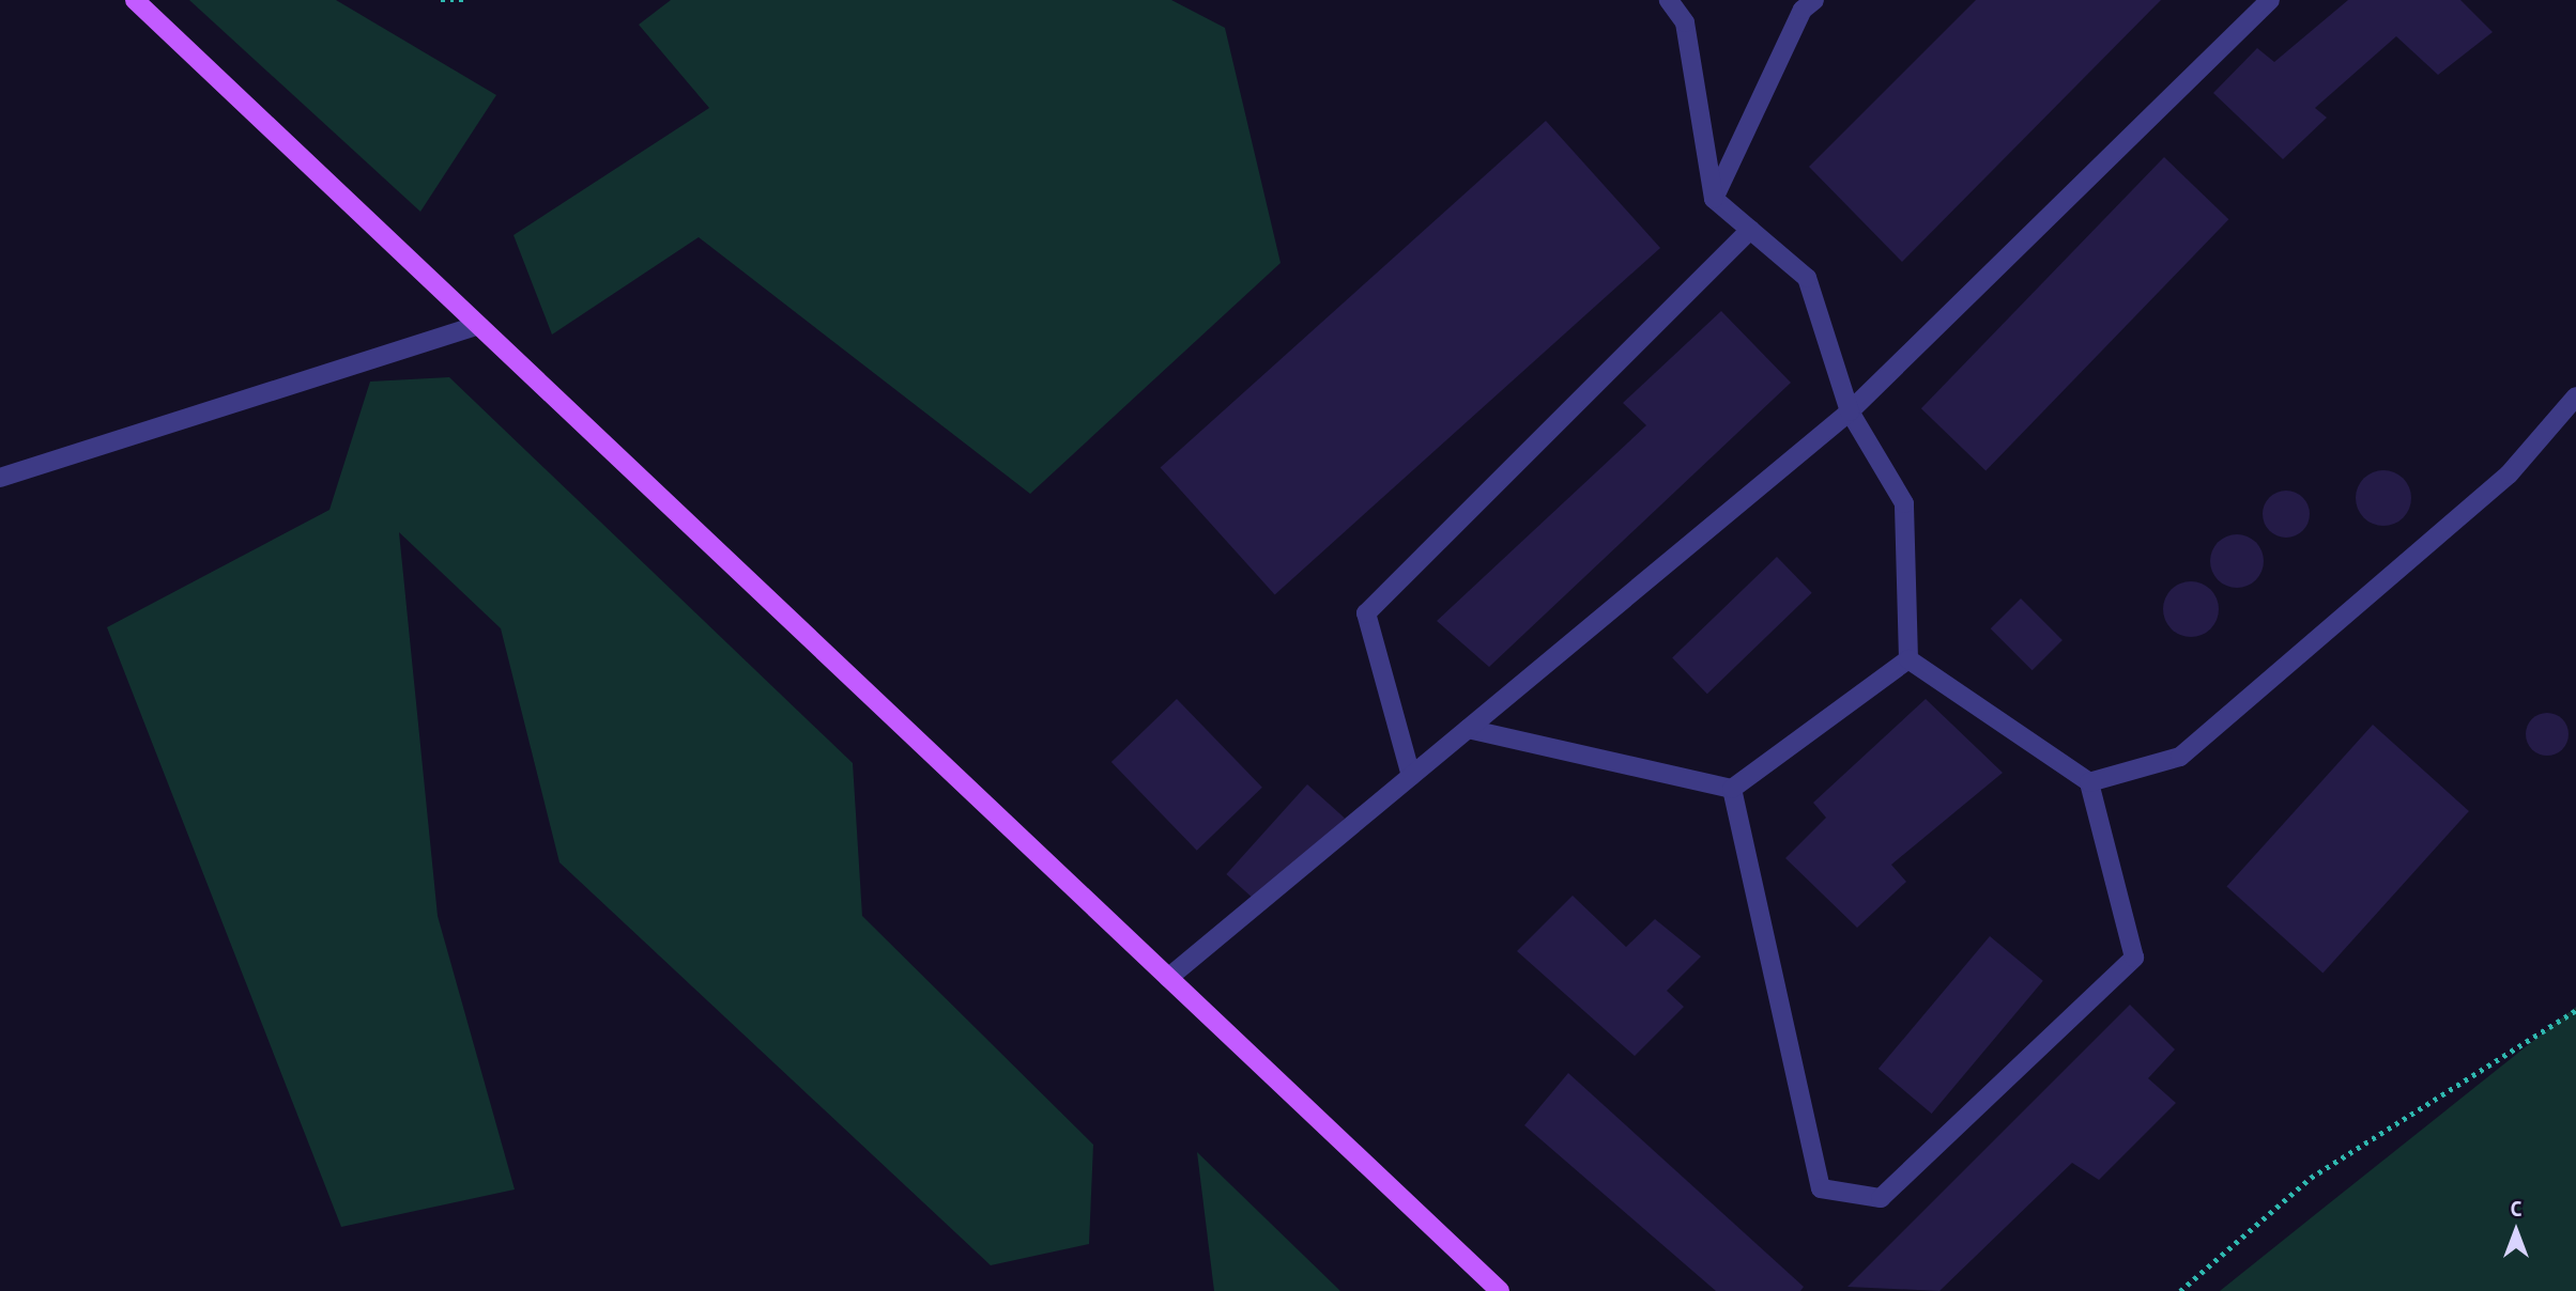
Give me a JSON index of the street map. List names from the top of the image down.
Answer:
{
  "north": "top"
}
